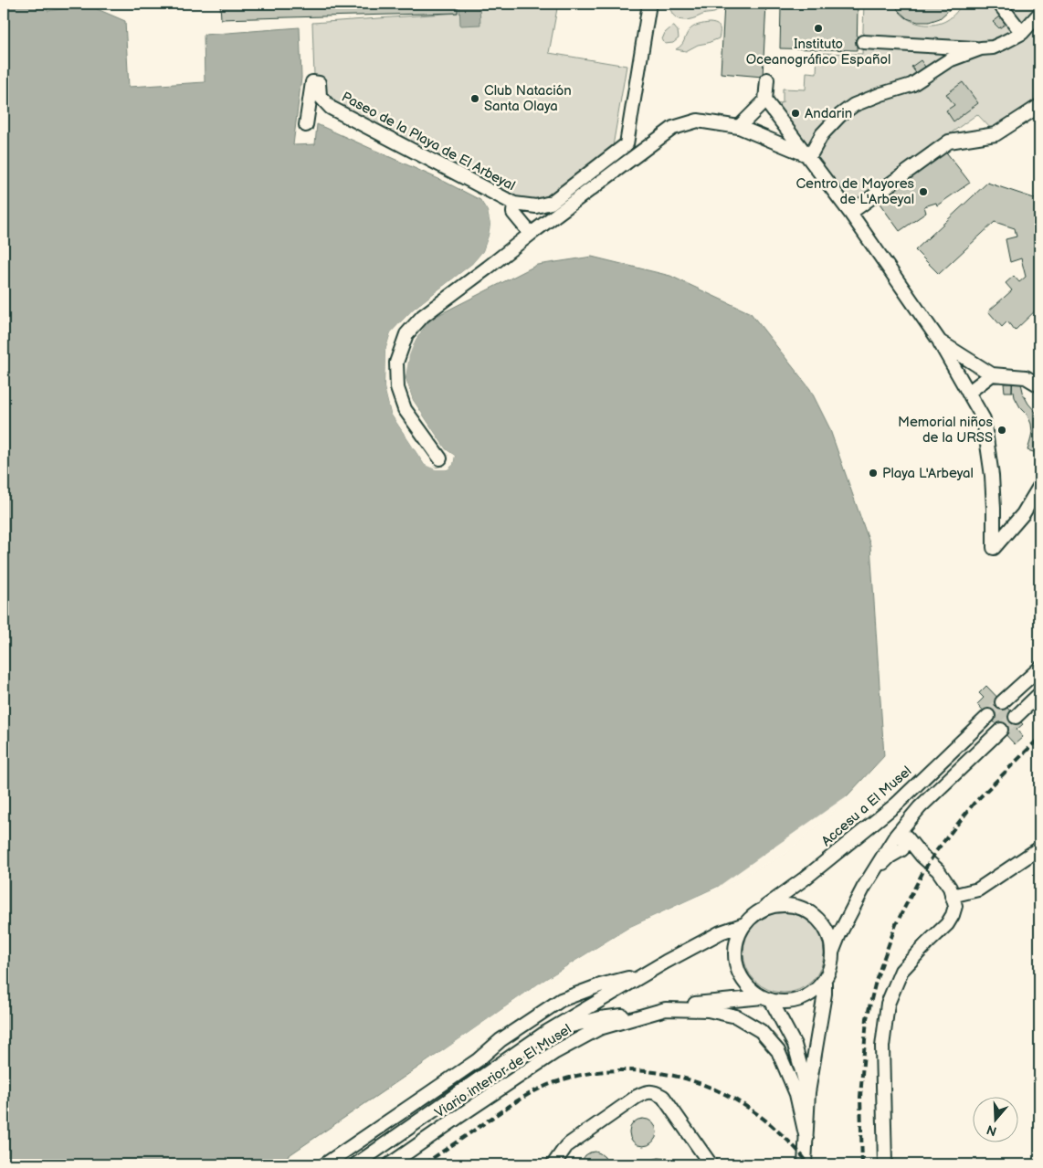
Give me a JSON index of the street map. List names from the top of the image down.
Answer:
{
  "streets": {
    "street": ["Paseo de la Playa de El Arbeyal", "Accesu a El Musel", "Viario interior de El Musel"]
  },
  "crossings": [
    ["Accesu a El Musel", "Viario interior de El Musel"]
  ],
  "places": [
    "Instituto Oceanográfico Español",
    "Club Natación Santa Olaya",
    "Andarin",
    "Centro de Mayores de L'Arbeyal",
    "Memorial niños de la URSS",
    "Playa L'Arbeyal"
  ],
  "north": "bottom"
}
